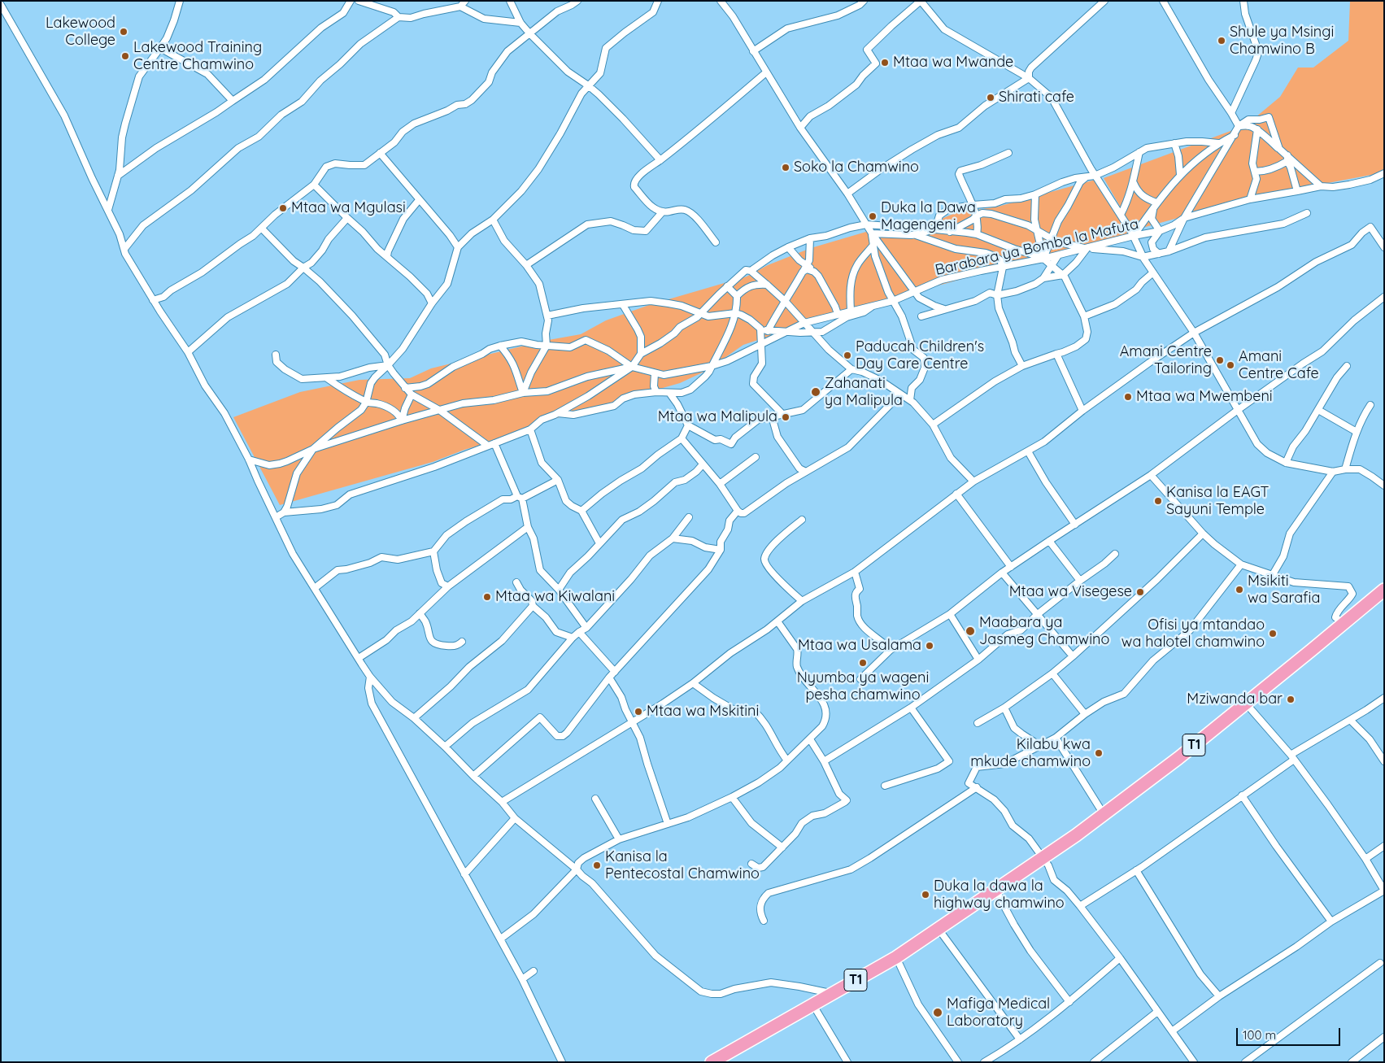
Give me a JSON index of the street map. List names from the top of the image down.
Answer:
{
  "streets": {
    "highway": ["T1"],
    "street": ["Barabara ya Bomba la Mafuta"]
  },
  "places": [
    "Lakewood College",
    "Shule ya Msingi Chamwino B",
    "Lakewood Training Centre Chamwino",
    "Mtaa wa Mwande",
    "Shirati cafe",
    "Soko la Chamwino",
    "Mtaa wa Mgulasi",
    "Duka la Dawa Magengeni",
    "Paducah Children's Day Care Centre",
    "Amani Centre Tailoring",
    "Amani Centre Cafe",
    "Zahanati ya Malipula",
    "Mtaa wa Mwembeni",
    "Mtaa wa Malipula",
    "Kanisa la EAGT Sayuni Temple",
    "Msikiti wa Sarafia",
    "Mtaa wa Visegese",
    "Mtaa wa Kiwalani",
    "Maabara ya Jasmeg Chamwino",
    "Ofisi ya mtandao wa halotel chamwino",
    "Mtaa wa Usalama",
    "Nyumba ya wageni pesha chamwino",
    "Mziwanda bar",
    "Mtaa wa Mskitini",
    "Kilabu kwa mkude chamwino",
    "Kanisa la Pentecostal Chamwino",
    "Duka la dawa la highway chamwino",
    "Mafiga Medical Laboratory"
  ],
  "scale_bar": "100 m"
}
